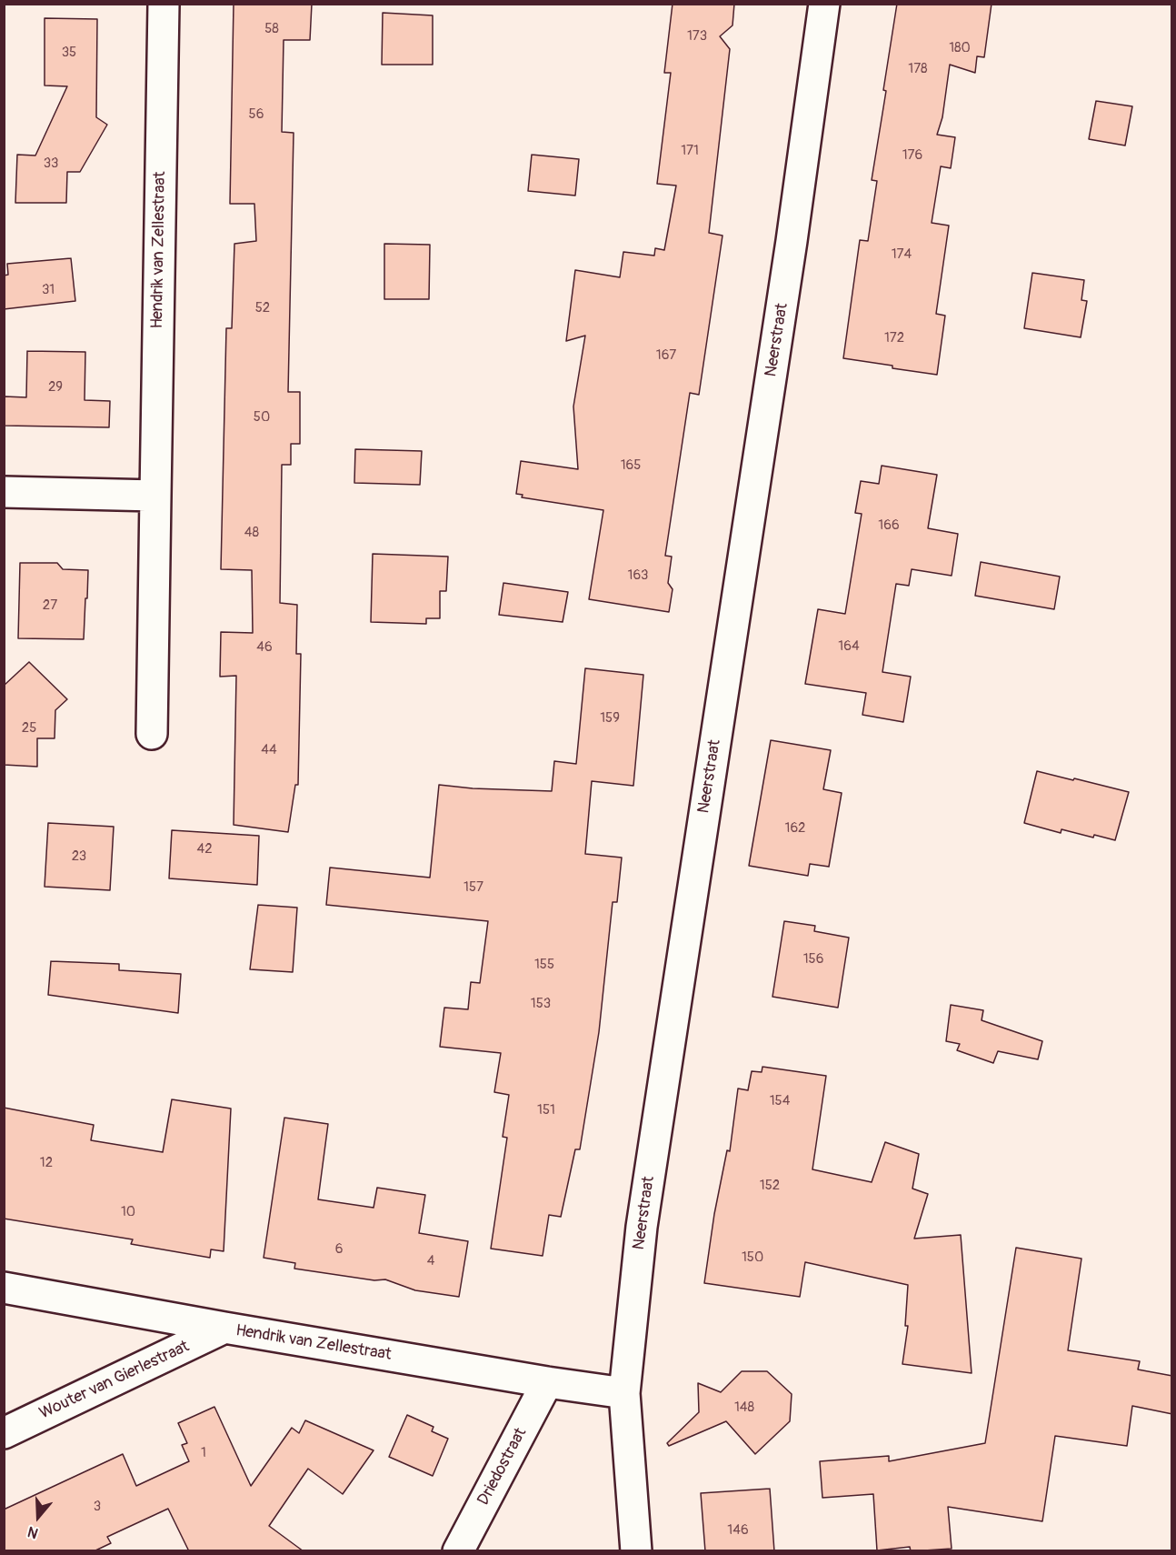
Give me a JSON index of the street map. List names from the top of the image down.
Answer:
{
  "streets": {
    "street": [
      "Hendrik van Zellestraat",
      "Neerstraat",
      "Wouter van Gierlestraat",
      "Driedostraat"
    ]
  },
  "crossings": [
    ["Hendrik van Zellestraat", "Neerstraat"],
    ["Hendrik van Zellestraat", "Wouter van Gierlestraat"],
    ["Hendrik van Zellestraat", "Driedostraat"]
  ],
  "house_numbers": [
    "58",
    "173",
    "180",
    "35",
    "178",
    "56",
    "171",
    "176",
    "33",
    "174",
    "31",
    "52",
    "172",
    "167",
    "29",
    "50",
    "165",
    "166",
    "48",
    "163",
    "27",
    "164",
    "46",
    "159",
    "25",
    "44",
    "162",
    "42",
    "23",
    "157",
    "156",
    "155",
    "153",
    "154",
    "151",
    "12",
    "152",
    "10",
    "6",
    "150",
    "4",
    "148",
    "1",
    "3",
    "146"
  ],
  "north": "bottom"
}
